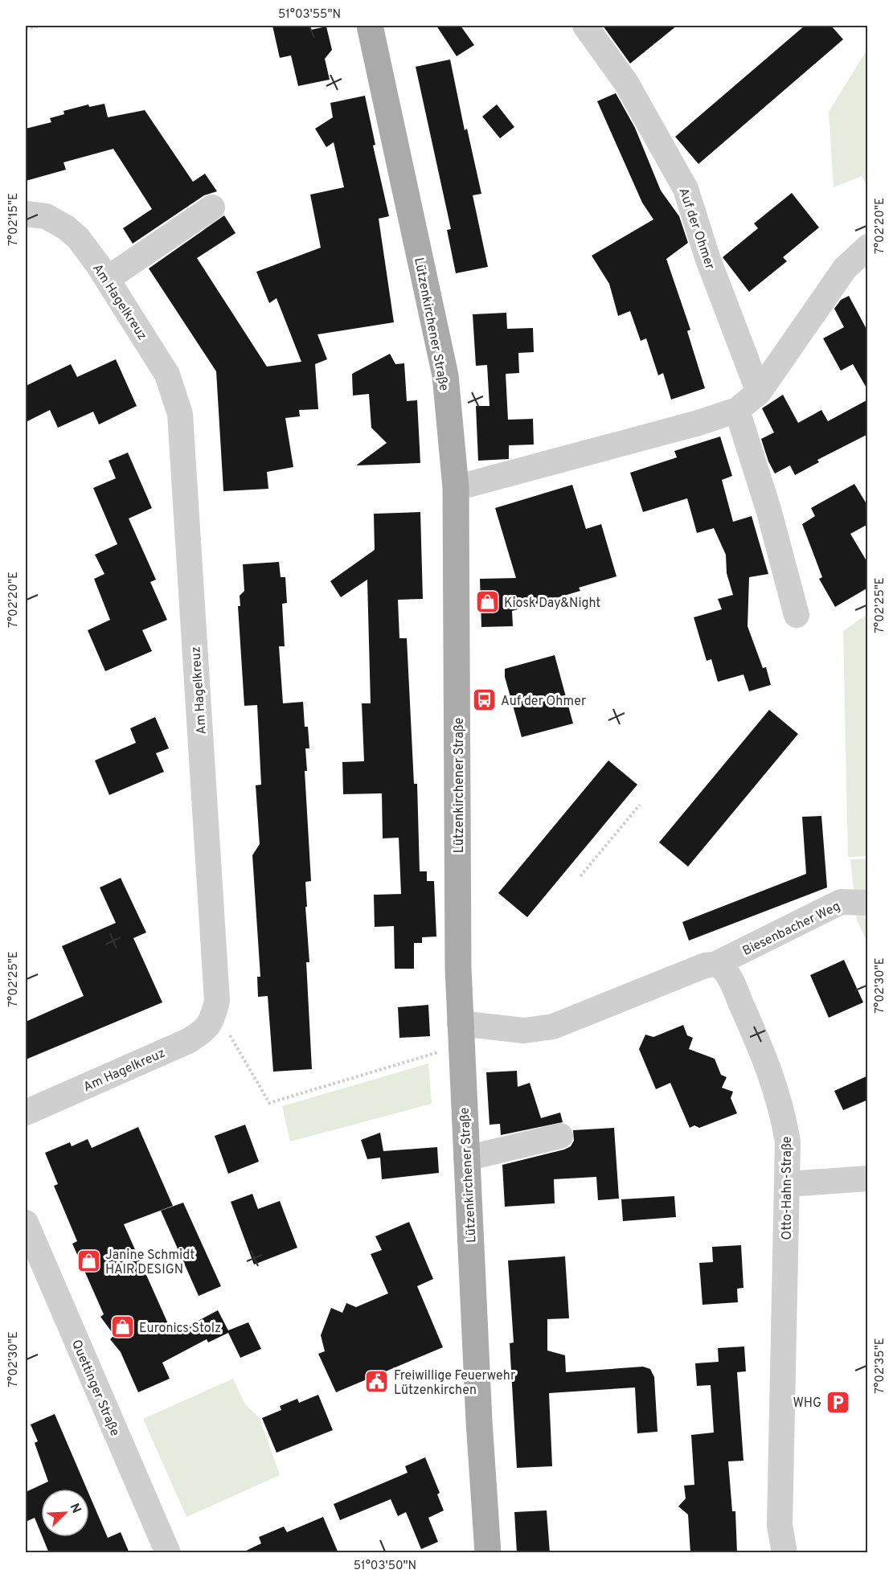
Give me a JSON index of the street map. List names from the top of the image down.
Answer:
{
  "streets": {
    "main road": ["Lützenkirchener Straße"],
    "street": [
      "Auf der Ohmer",
      "Am Hagelkreuz",
      "Biesenbacher Weg",
      "Otto-Hahn-Straße",
      "Quettinger Straße"
    ]
  },
  "crossings": [
    ["Biesenbacher Weg", "Otto-Hahn-Straße"]
  ],
  "places": {
    "shop": ["Kiosk Day&Night", "Janine Schmidt HAIR DESIGN", "Euronics Stolz"],
    "bus stop": ["Auf der Ohmer"],
    "public building": ["Freiwillige Feuerwehr Lützenkirchen"],
    "parking": ["WHG"]
  },
  "north": "top right",
  "coordinates": [
    "51°03'55\"N",
    "7°02'15\"E",
    "7°02'20\"E",
    "7°02'25\"E",
    "7°02'30\"E",
    "7°02'35\"E",
    "51°03'50\"N"
  ]
}
